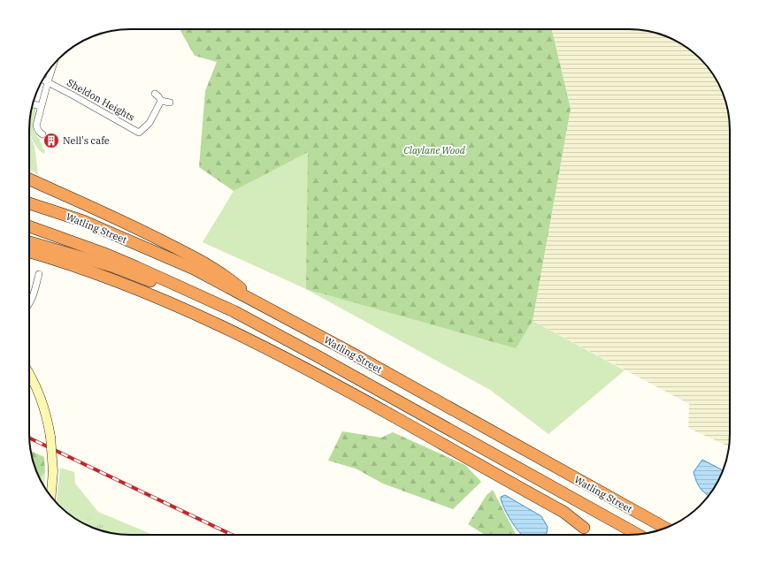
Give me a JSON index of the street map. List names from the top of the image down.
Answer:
{
  "streets": {
    "highway": ["Watling Street"],
    "street": ["Sheldon Heights"]
  },
  "parks": ["Claylane Wood"],
  "places": {
    "building": ["Nell's cafe"]
  }
}
